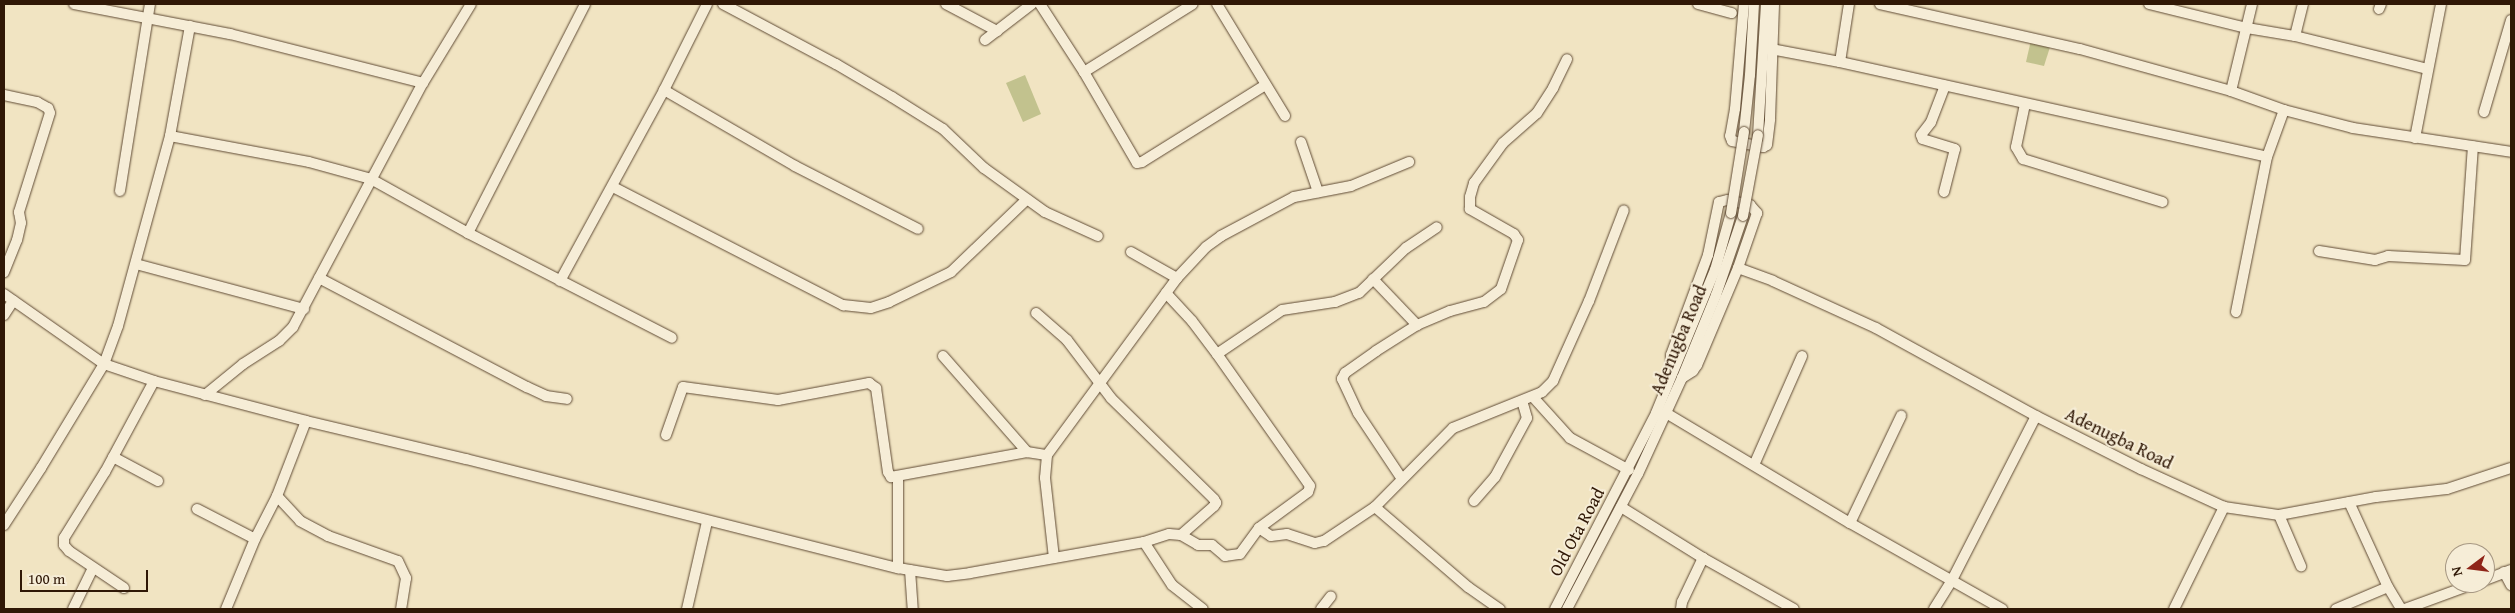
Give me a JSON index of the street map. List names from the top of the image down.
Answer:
{
  "streets": {
    "street": ["Adenugba Road", "Old Ota Road"]
  },
  "crossings": [
    ["Adenugba Road", "Old Ota Road"]
  ],
  "scale_bar": "100 m",
  "north": "left"
}
